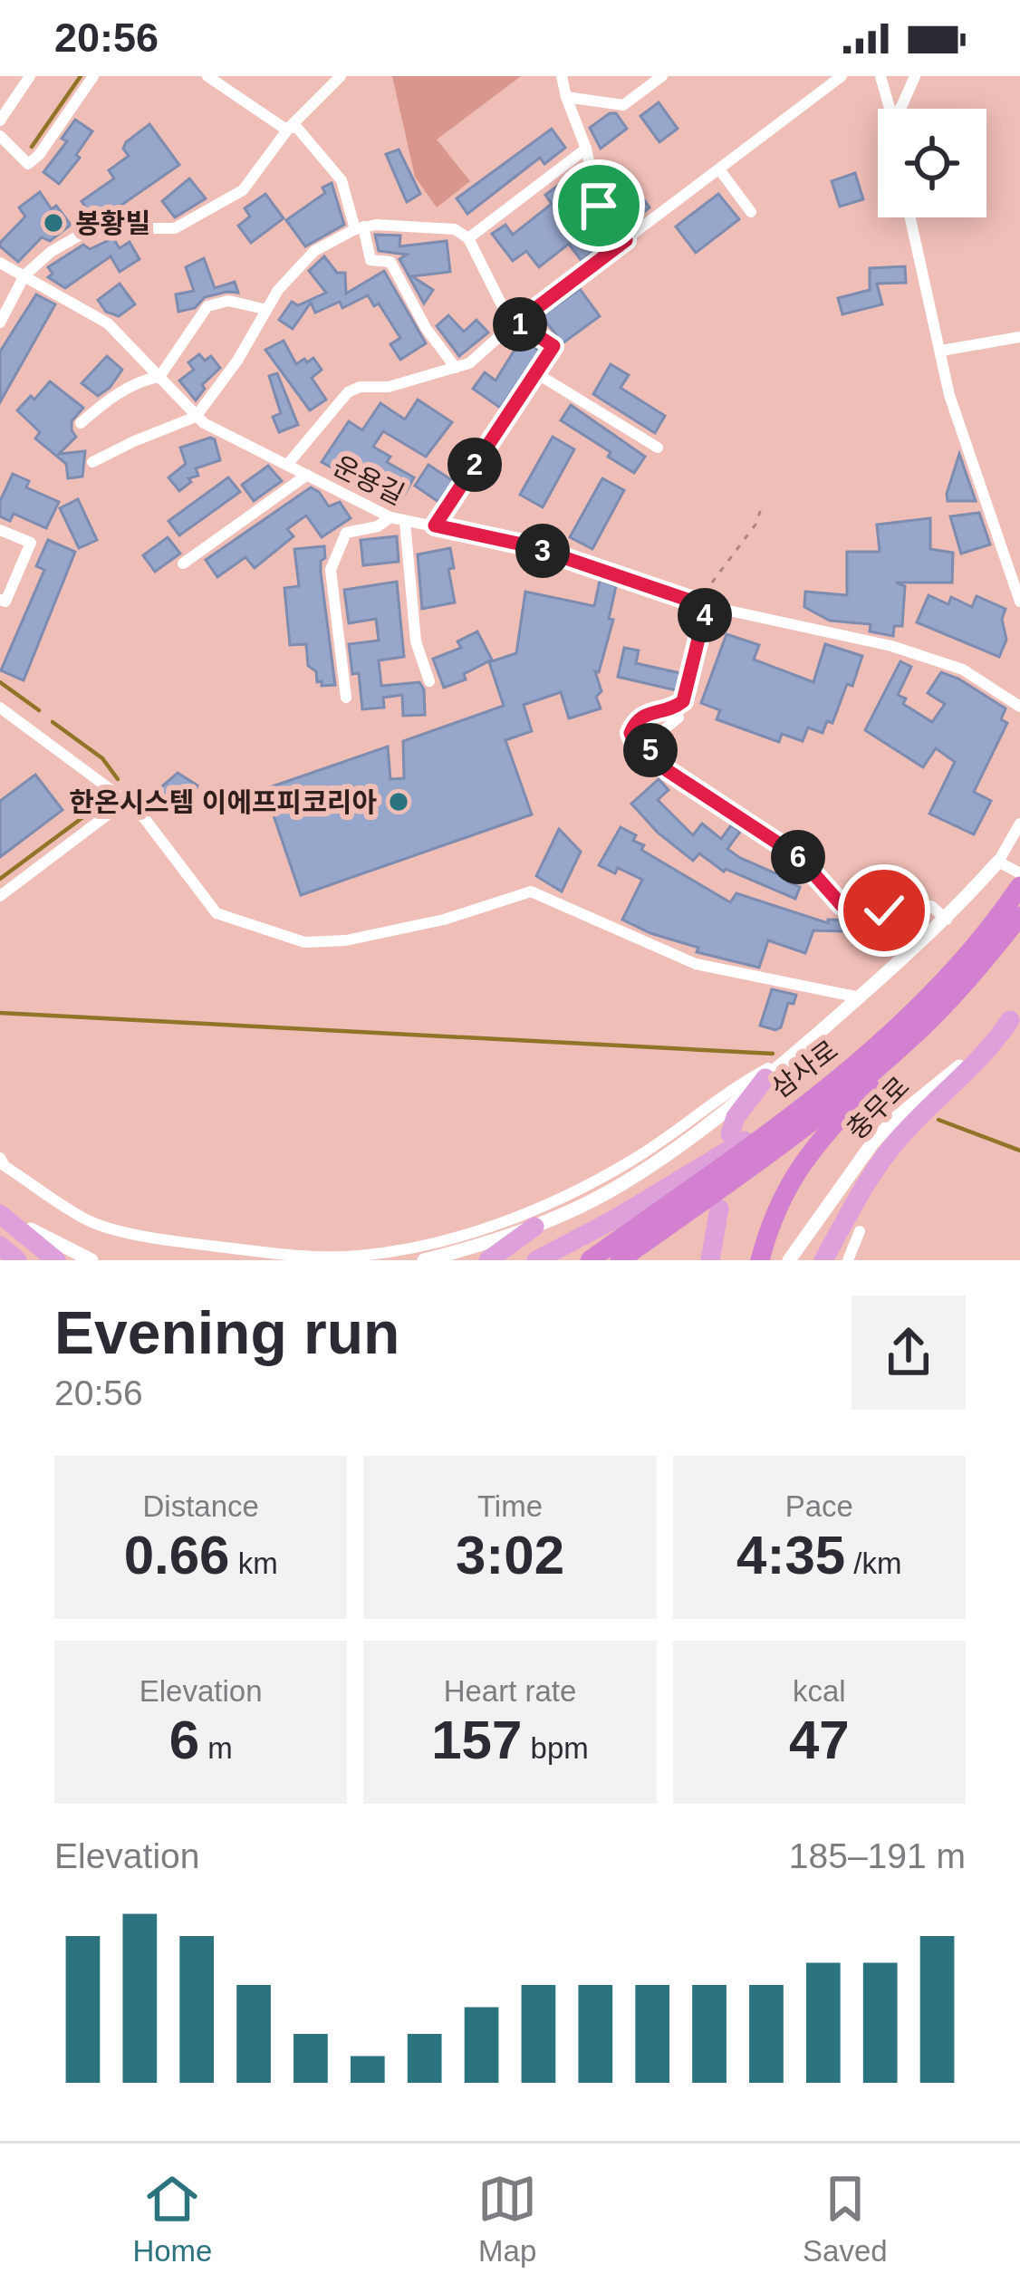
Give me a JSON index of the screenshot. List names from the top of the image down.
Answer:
{
  "streets": {
    "highway": ["삼사로"],
    "street": ["운용길", "충무로"]
  },
  "places": ["봉황빌", "한온시스템 이에프피코리아"],
  "page": {
    "status": "20:56",
    "pins": [
      "1",
      "2",
      "3",
      "4",
      "5",
      "6"
    ],
    "heading": ["Evening run", "20:56"],
    "stats": [
      ["Distance", "0.66 km"],
      ["Time", "3:02"],
      ["Pace", "4:35 /km"],
      ["Elevation", "6 m"],
      ["Heart rate", "157 bpm"],
      ["kcal", "47"]
    ],
    "chart": ["Elevation", "185–191 m"],
    "tabs": ["Home", "Map", "Saved"]
  }
}
